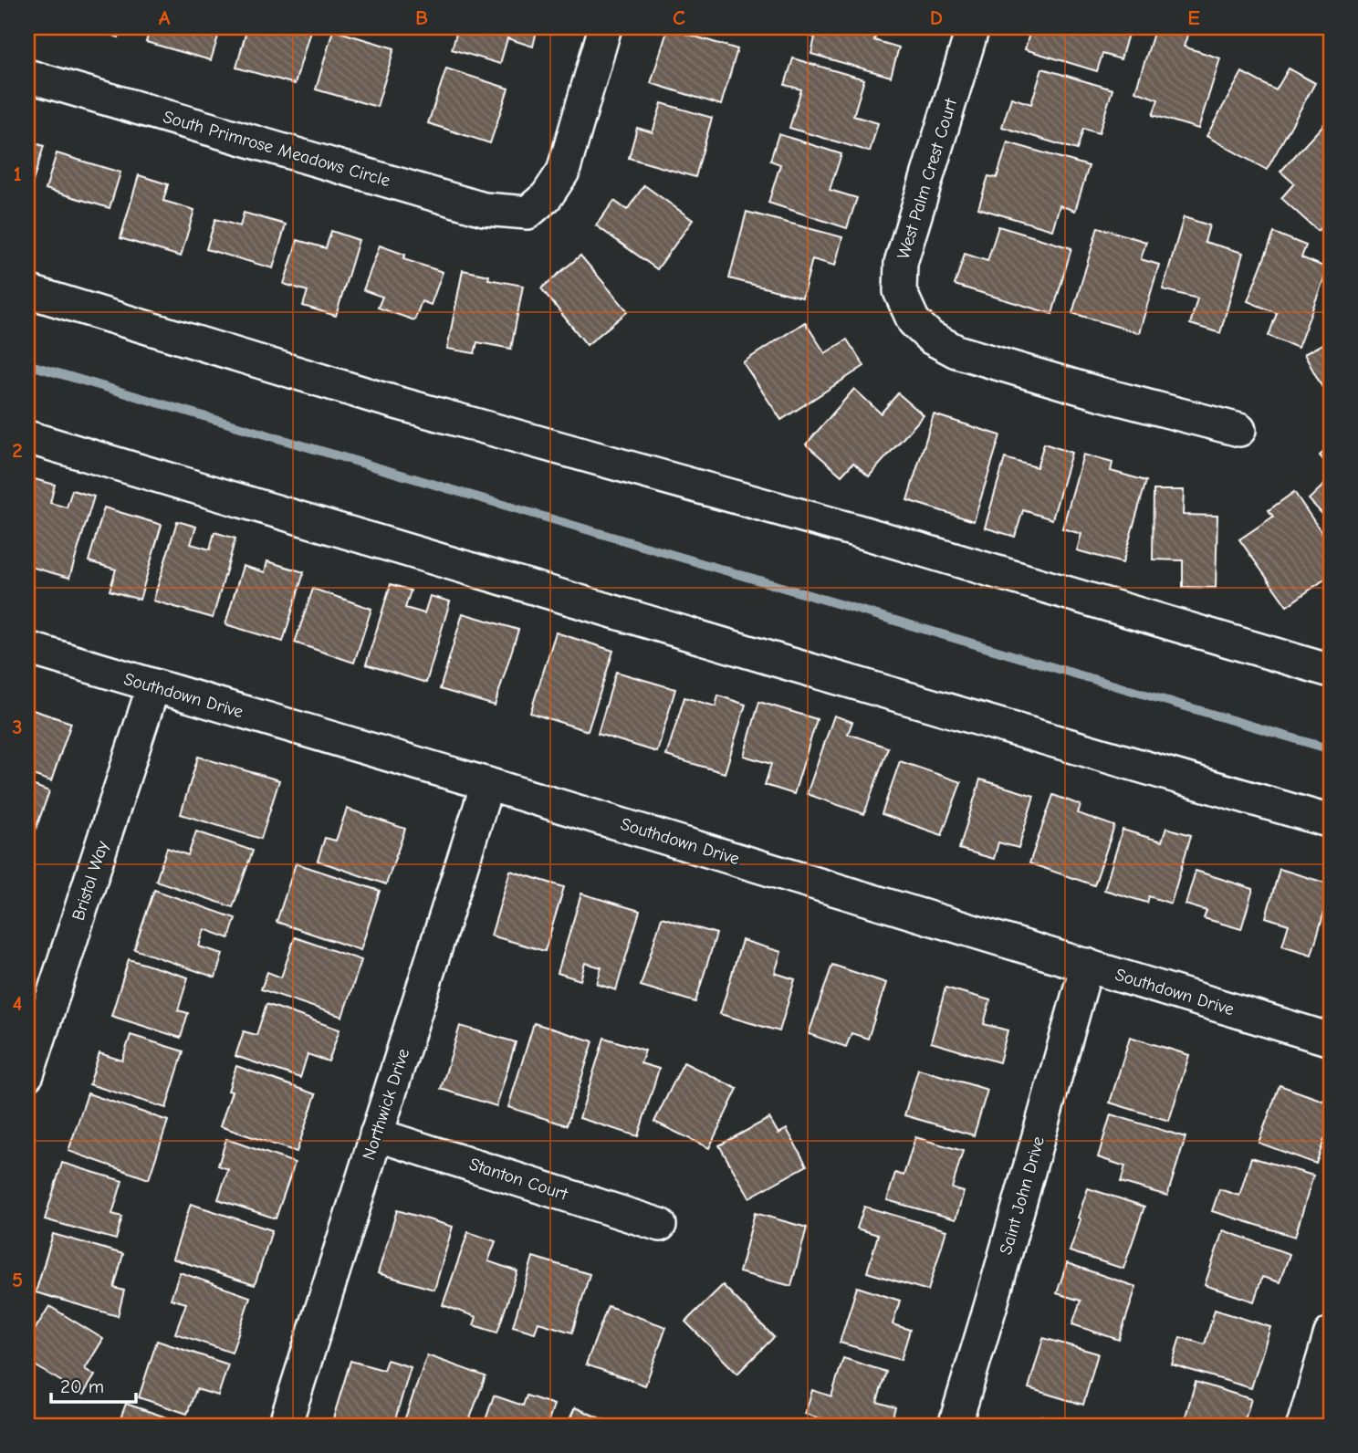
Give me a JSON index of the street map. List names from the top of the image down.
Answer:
{
  "streets": {
    "street": [
      "South Primrose Meadows Circle",
      "West Palm Crest Court",
      "Southdown Drive",
      "Bristol Way",
      "Northwick Drive",
      "Stanton Court",
      "Saint John Drive"
    ]
  },
  "crossings": [
    ["Southdown Drive", "Bristol Way"],
    ["Southdown Drive", "Northwick Drive"],
    ["Southdown Drive", "Saint John Drive"],
    ["Northwick Drive", "Stanton Court"]
  ],
  "scale_bar": "20 m",
  "grid": {
    "columns": [
      "A",
      "B",
      "C",
      "D",
      "E"
    ],
    "rows": [
      "1",
      "2",
      "3",
      "4",
      "5"
    ]
  }
}
